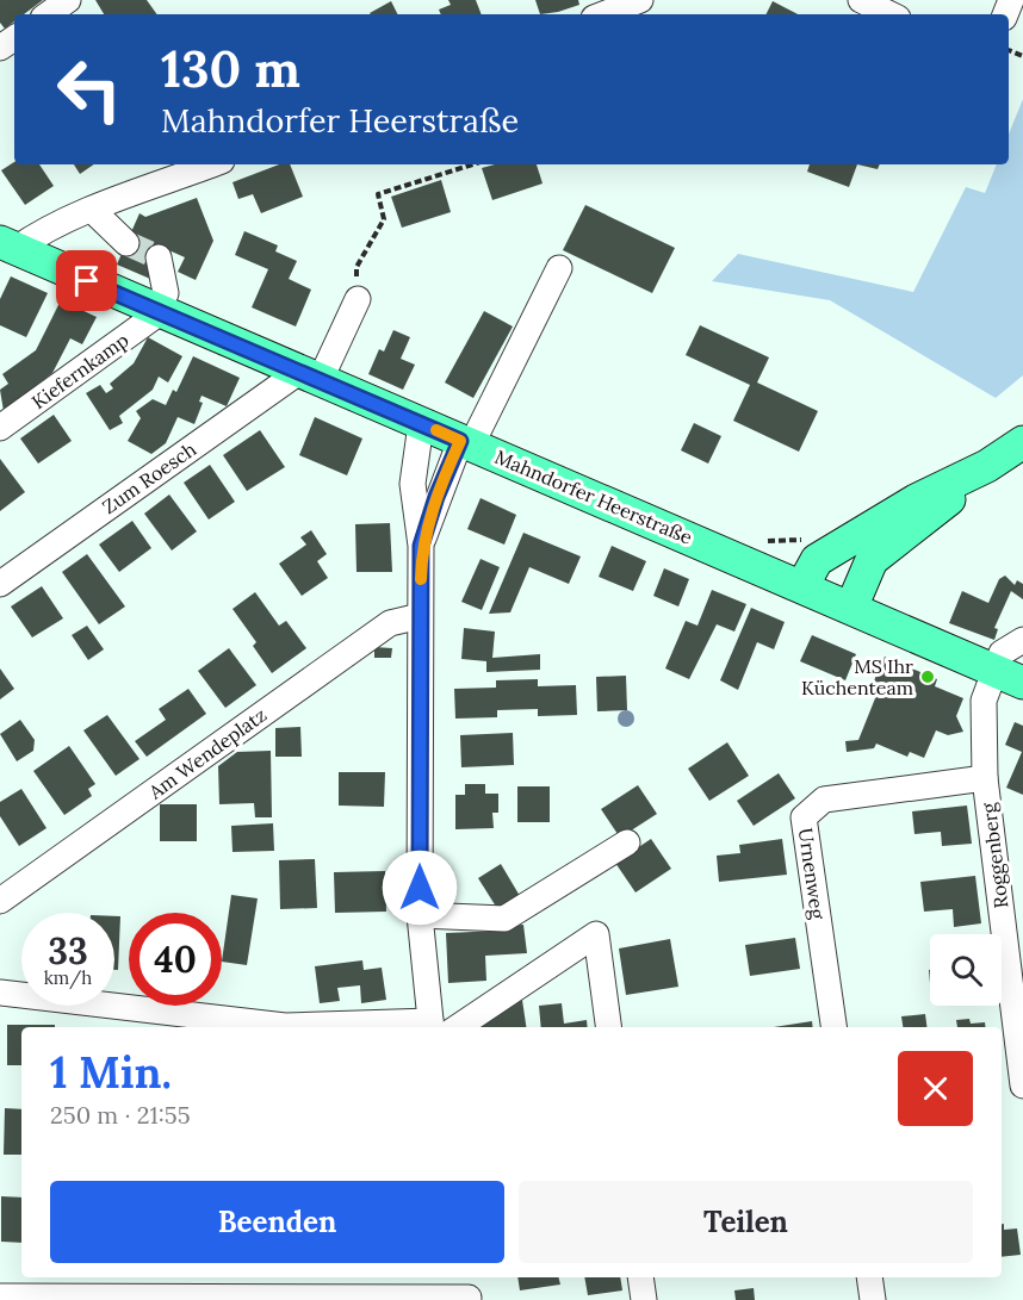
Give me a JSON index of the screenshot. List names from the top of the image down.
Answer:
{
  "streets": {
    "main road": ["Mahndorfer Heerstraße"],
    "street": [
      "Kiefernkamp",
      "Zum Roesch",
      "Am Wendeplatz",
      "Roggenberg",
      "Urnenweg"
    ]
  },
  "crossings": [
    ["Kiefernkamp", "Mahndorfer Heerstraße"],
    ["Zum Roesch", "Mahndorfer Heerstraße"],
    ["Mahndorfer Heerstraße", "Roggenberg"],
    ["Roggenberg", "Urnenweg"]
  ],
  "places": ["MS Ihr Küchenteam"],
  "page": {
    "turn": ["130 m", "Mahndorfer Heerstraße"],
    "speed": "33 km/h",
    "limit": "40",
    "heading": ["1 Min.", "250 m · 21:55"],
    "buttons": ["Beenden", "Teilen"]
  }
}
